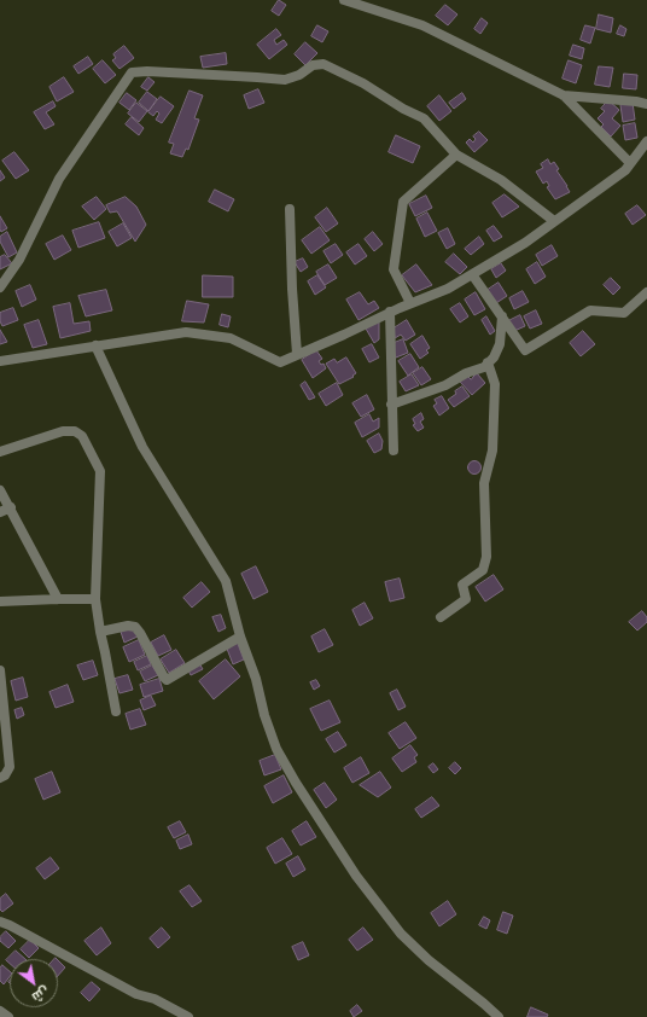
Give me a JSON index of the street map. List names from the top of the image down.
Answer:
{
  "north": "bottom right"
}
